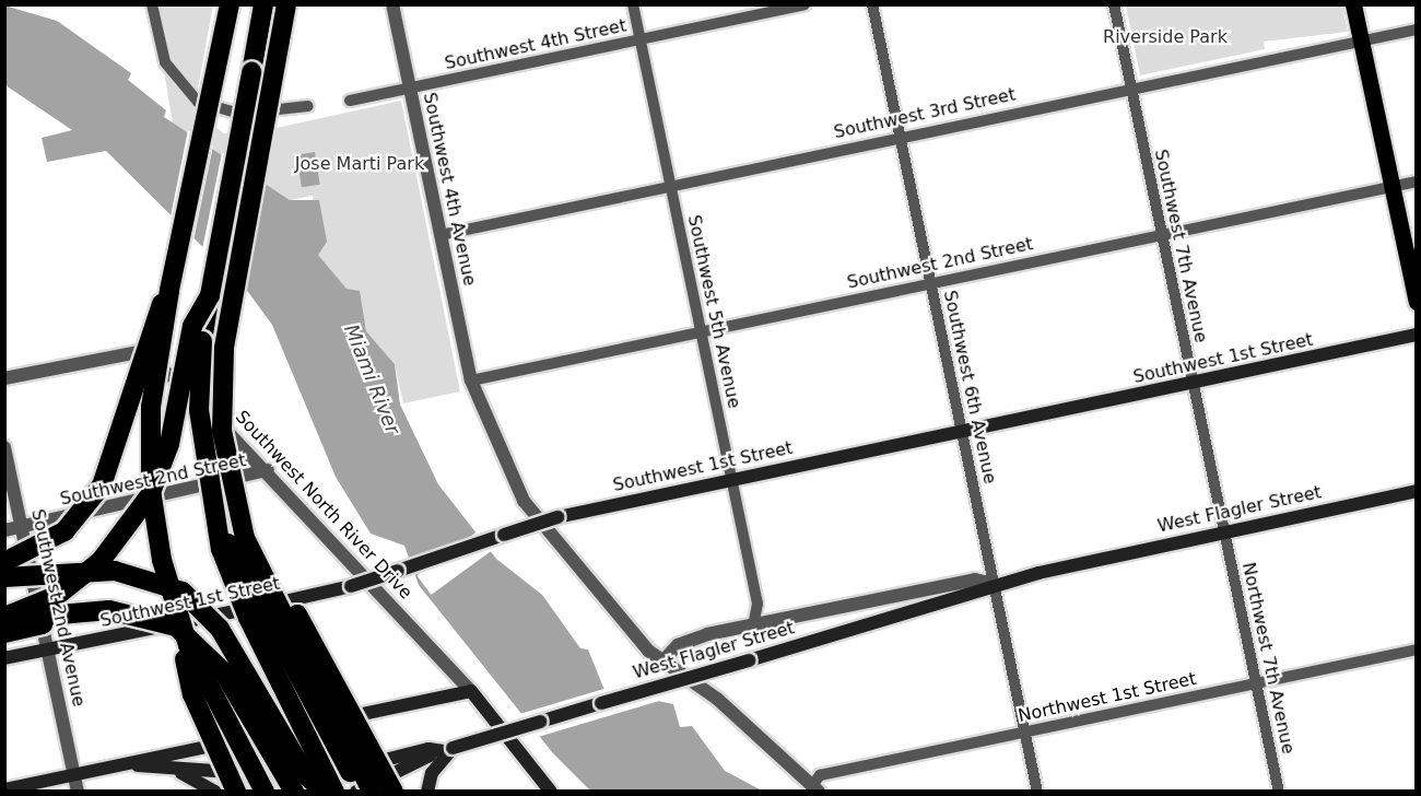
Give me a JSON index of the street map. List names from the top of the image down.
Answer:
{
  "streets": {
    "main road": ["Southwest 1st Street", "West Flagler Street"],
    "street": [
      "Southwest 4th Street",
      "Southwest 3rd Street",
      "Southwest 4th Avenue",
      "Southwest 7th Avenue",
      "Southwest 2nd Street",
      "Southwest 5th Avenue",
      "Southwest 6th Avenue",
      "Southwest North River Drive",
      "Southwest 2nd Avenue",
      "Northwest 7th Avenue",
      "Northwest 1st Street"
    ]
  },
  "crossings": [
    ["Southwest 4th Street", "Southwest 4th Avenue"],
    ["Southwest 4th Street", "Southwest 5th Avenue"],
    ["Southwest 3rd Street", "Southwest 4th Avenue"],
    ["Southwest 3rd Street", "Southwest 7th Avenue"],
    ["Southwest 3rd Street", "Southwest 5th Avenue"],
    ["Southwest 3rd Street", "Southwest 6th Avenue"],
    ["Southwest 4th Avenue", "Southwest 2nd Street"],
    ["Southwest 4th Avenue", "West Flagler Street"],
    ["Southwest 4th Avenue", "Northwest 1st Street"],
    ["Southwest 7th Avenue", "Southwest 2nd Street"],
    ["Southwest 7th Avenue", "Southwest 1st Street"],
    ["Southwest 7th Avenue", "West Flagler Street"],
    ["Southwest 7th Avenue", "Northwest 7th Avenue"],
    ["Southwest 2nd Street", "Southwest 5th Avenue"],
    ["Southwest 2nd Street", "Southwest 6th Avenue"],
    ["Southwest 2nd Street", "Southwest North River Drive"],
    ["Southwest 2nd Street", "Southwest 2nd Avenue"],
    ["Southwest 5th Avenue", "Southwest 1st Street"],
    ["Southwest 5th Avenue", "West Flagler Street"],
    ["Southwest 1st Street", "Southwest 6th Avenue"],
    ["Southwest 1st Street", "Southwest 2nd Avenue"],
    ["Southwest 6th Avenue", "West Flagler Street"],
    ["Southwest 6th Avenue", "Northwest 1st Street"],
    ["Southwest North River Drive", "West Flagler Street"],
    ["West Flagler Street", "Southwest 2nd Avenue"],
    ["West Flagler Street", "Northwest 7th Avenue"],
    ["Northwest 7th Avenue", "Northwest 1st Street"]
  ],
  "water": ["Miami River"],
  "parks": ["Riverside Park", "Jose Marti Park"]
}
